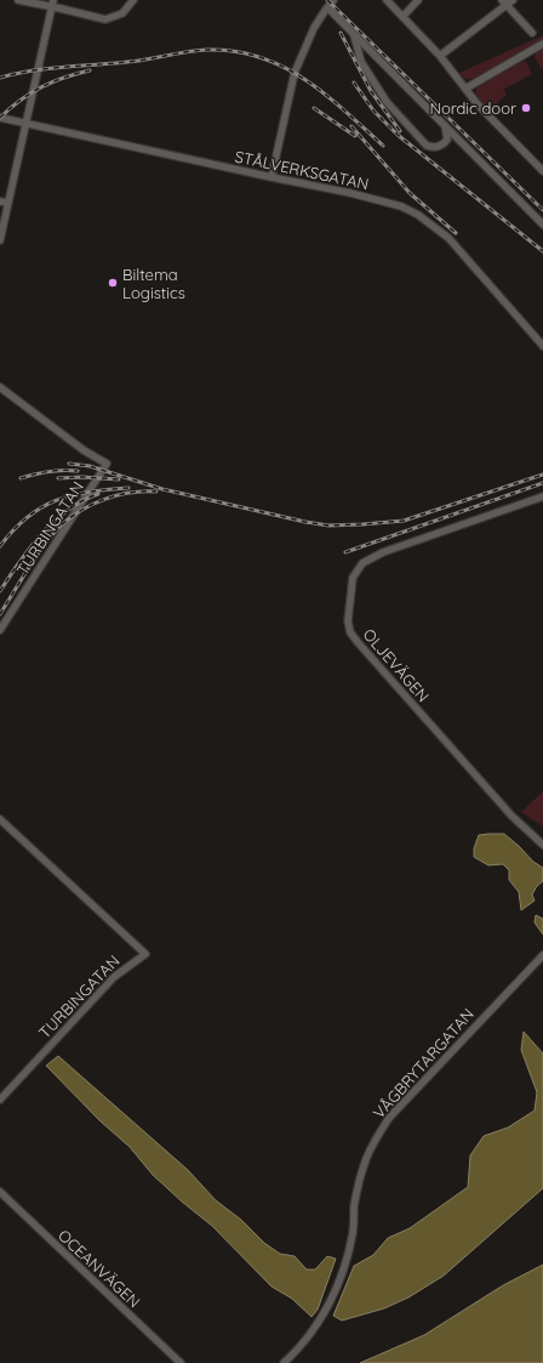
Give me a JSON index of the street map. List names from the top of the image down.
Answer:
{
  "streets": {
    "street": [
      "STÅLVERKSGATAN",
      "TURBINGATAN",
      "OLJEVÄGEN",
      "VÅGBRYTARGATAN",
      "OCEANVÄGEN"
    ]
  },
  "places": ["Nordic door", "Biltema Logistics"]
}
